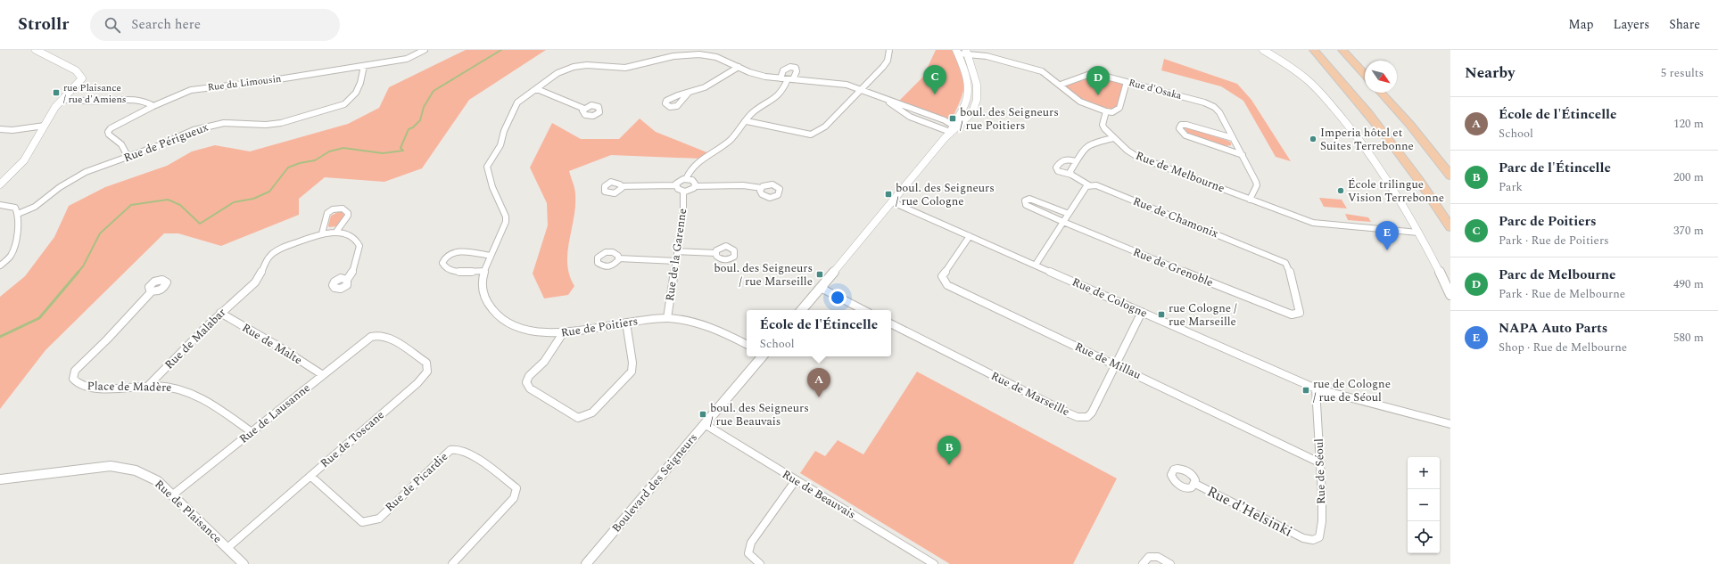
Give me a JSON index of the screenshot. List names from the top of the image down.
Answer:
{
  "streets": {
    "street": [
      "Rue du Limousin",
      "Rue d'Osaka",
      "Rue de Périgueux",
      "Rue de Melbourne",
      "Rue de Chamonix",
      "Rue de la Garenne",
      "Rue de Grenoble",
      "Rue de Cologne",
      "Rue de Poitiers",
      "Rue de Malabar",
      "Rue de Malte",
      "Rue de Millau",
      "Place de Madère",
      "Rue de Marseille",
      "Rue de Lausanne",
      "Rue de Toscane",
      "Rue de Séoul",
      "Rue de Picardie",
      "Boulevard des Seigneurs",
      "Rue de Beauvais",
      "Rue de Plaisance",
      "Rue d'Helsinki"
    ]
  },
  "crossings": [
    ["Rue du Limousin", "Rue de Périgueux"],
    ["Rue d'Osaka", "Rue de Melbourne"],
    ["Rue de Chamonix", "Rue de Grenoble"],
    ["Rue de la Garenne", "Rue de Poitiers"],
    ["Rue de Cologne", "Rue de Millau"],
    ["Rue de Cologne", "Rue de Marseille"],
    ["Rue de Cologne", "Rue de Séoul"],
    ["Rue de Malabar", "Rue de Malte"],
    ["Rue de Malabar", "Place de Madère"],
    ["Rue de Malte", "Rue de Lausanne"],
    ["Rue de Millau", "Rue de Marseille"],
    ["Rue de Millau", "Rue de Séoul"],
    ["Place de Madère", "Rue de Lausanne"],
    ["Rue de Lausanne", "Rue de Toscane"],
    ["Rue de Lausanne", "Rue de Plaisance"],
    ["Rue de Toscane", "Rue de Picardie"],
    ["Rue de Toscane", "Rue de Plaisance"],
    ["Rue de Séoul", "Rue d'Helsinki"],
    ["Boulevard des Seigneurs", "Rue de Beauvais"]
  ],
  "places": {
    "transit": [
      "rue Plaisance / rue d'Amiens",
      "boul. des Seigneurs / rue Poitiers",
      "boul. des Seigneurs / rue Cologne",
      "boul. des Seigneurs / rue Marseille",
      "rue Cologne / rue Marseille",
      "rue de Cologne / rue de Séoul",
      "boul. des Seigneurs / rue Beauvais"
    ],
    "other": ["Imperia hôtel et Suites Terrebonne", "École trilingue Vision Terrebonne"]
  },
  "north": "bottom right",
  "page": {
    "header": "Strollr",
    "search": "Search here",
    "nav": ["Map", "Layers", "Share"],
    "heading": ["Nearby", "5 results"],
    "pins": [
      "C",
      "D",
      "E",
      "A",
      "B"
    ],
    "list": [
      {
        "mark": "A",
        "name": "École de l'Étincelle",
        "note": "School",
        "value": "120 m"
      },
      {
        "mark": "B",
        "name": "Parc de l'Étincelle",
        "note": "Park",
        "value": "200 m"
      },
      {
        "mark": "C",
        "name": "Parc de Poitiers",
        "note": "Park · Rue de Poitiers",
        "value": "370 m"
      },
      {
        "mark": "D",
        "name": "Parc de Melbourne",
        "note": "Park · Rue de Melbourne",
        "value": "490 m"
      },
      {
        "mark": "E",
        "name": "NAPA Auto Parts",
        "note": "Shop · Rue de Melbourne",
        "value": "580 m"
      }
    ],
    "popup": ["École de l'Étincelle", "School"],
    "map_buttons": ["+", "−"]
  }
}
